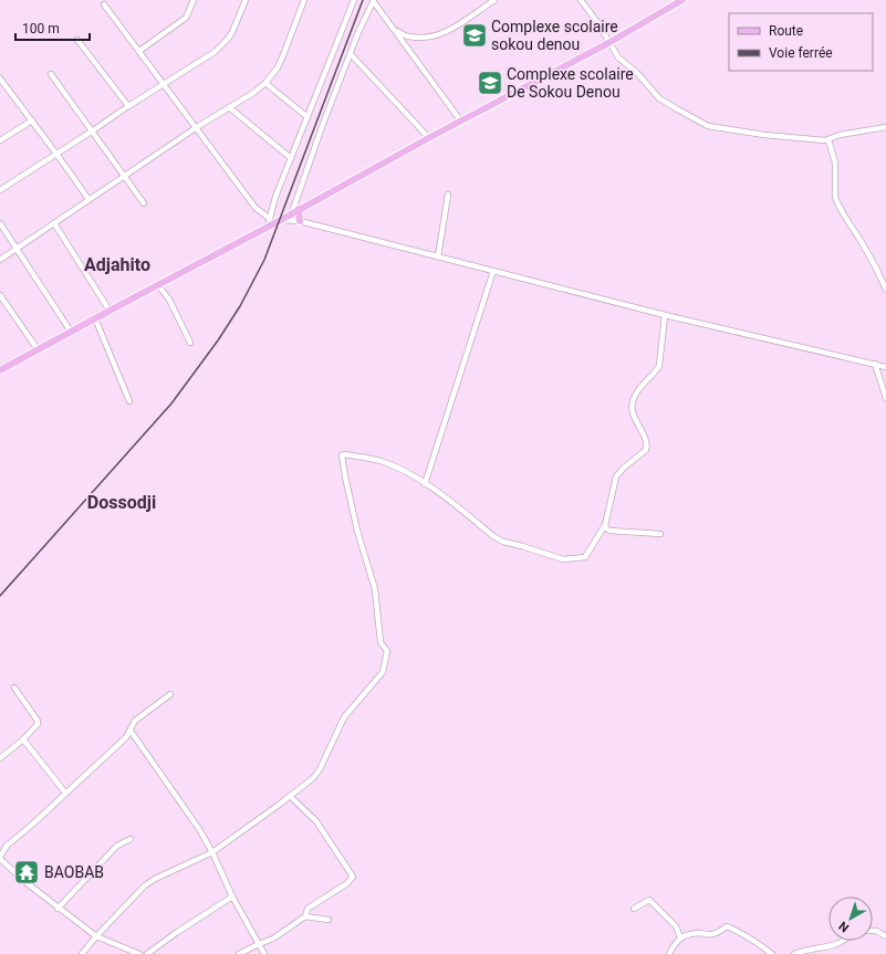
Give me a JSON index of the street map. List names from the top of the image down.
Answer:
{
  "districts": ["Adjahito", "Dossodji"],
  "places": {
    "school or university": ["Complexe scolaire sokou denou", "Complexe scolaire De Sokou Denou"],
    "temple": ["BAOBAB"]
  },
  "legend": ["Route", "Voie ferrée"],
  "scale_bar": "100 m",
  "north": "bottom left"
}
